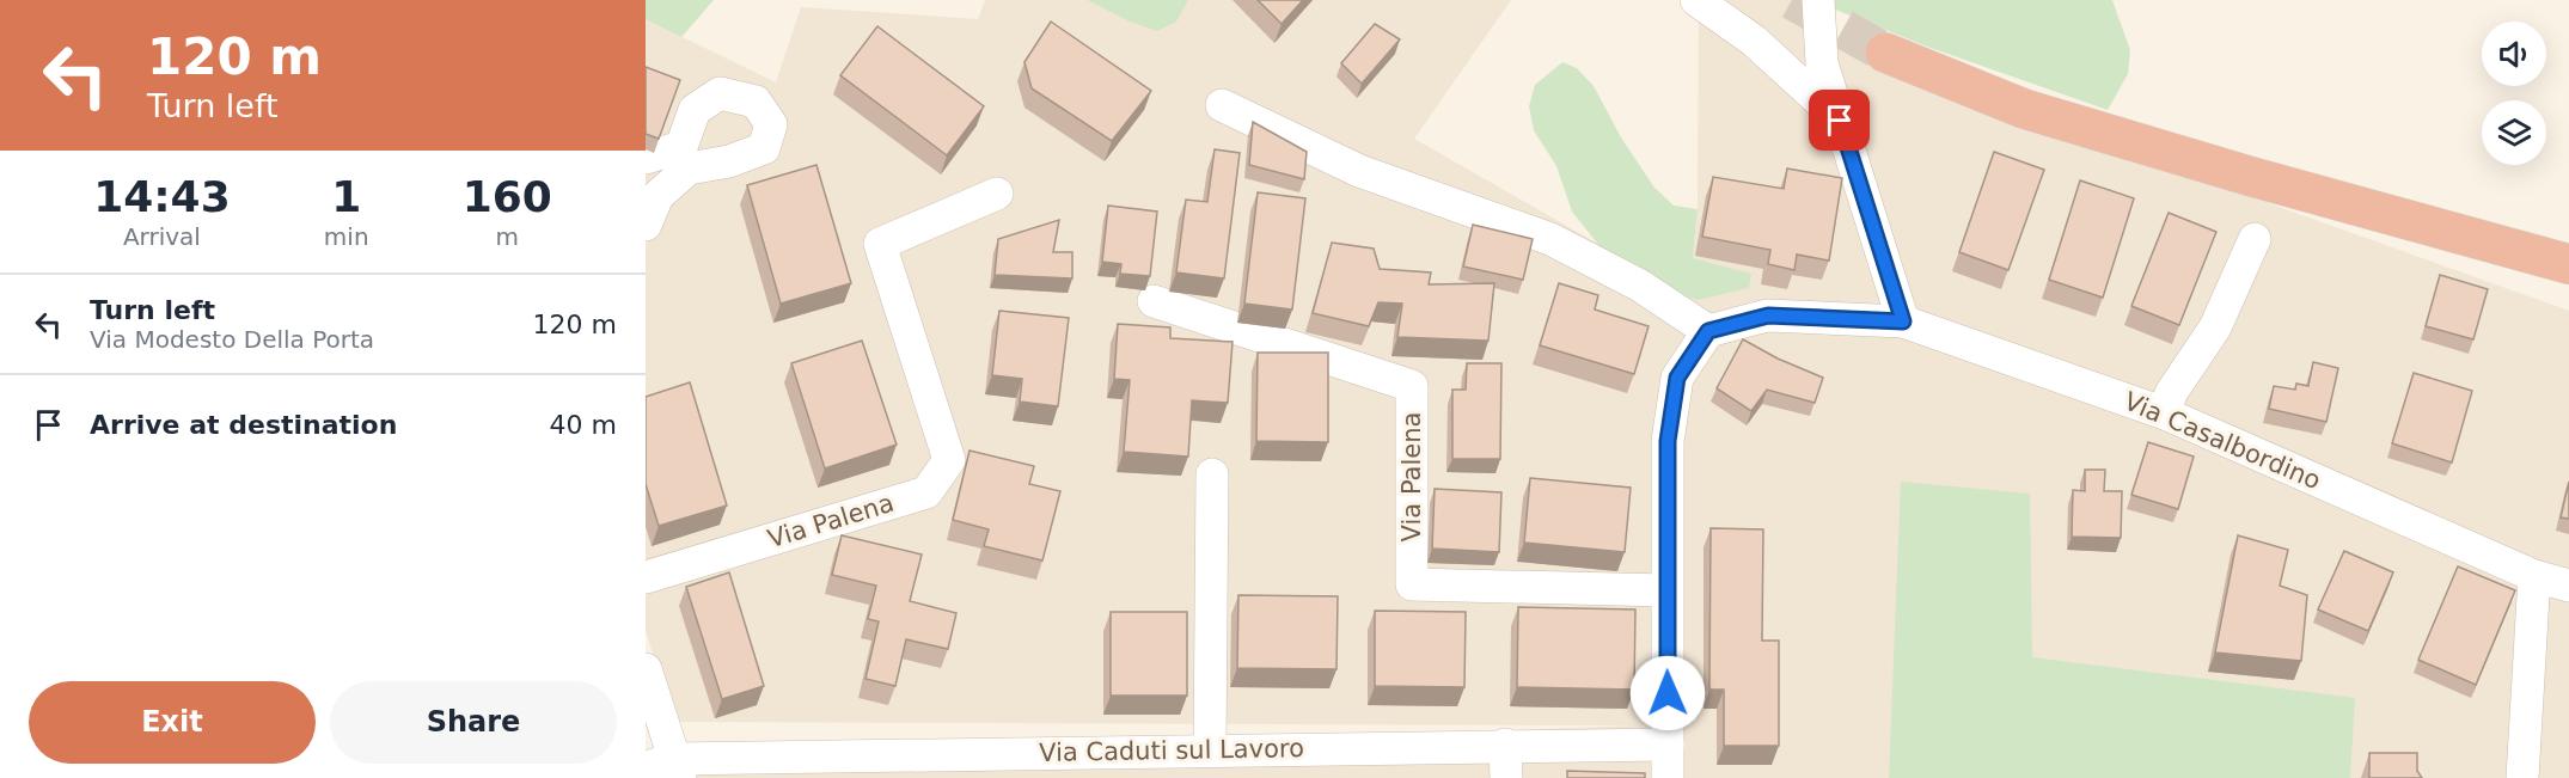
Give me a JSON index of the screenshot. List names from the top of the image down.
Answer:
{
  "streets": {
    "street": ["Via Casalbordino", "Via Palena", "Via Caduti sul Lavoro"]
  },
  "page": {
    "turn": ["120 m", "Turn left"],
    "eta": [
      "14:43",
      "Arrival",
      "1",
      "min",
      "160",
      "m"
    ],
    "list": [
      {
        "name": "Turn left",
        "note": "Via Modesto Della Porta",
        "value": "120 m"
      },
      {
        "name": "Arrive at destination",
        "value": "40 m"
      }
    ],
    "buttons": ["Exit", "Share"]
  }
}
